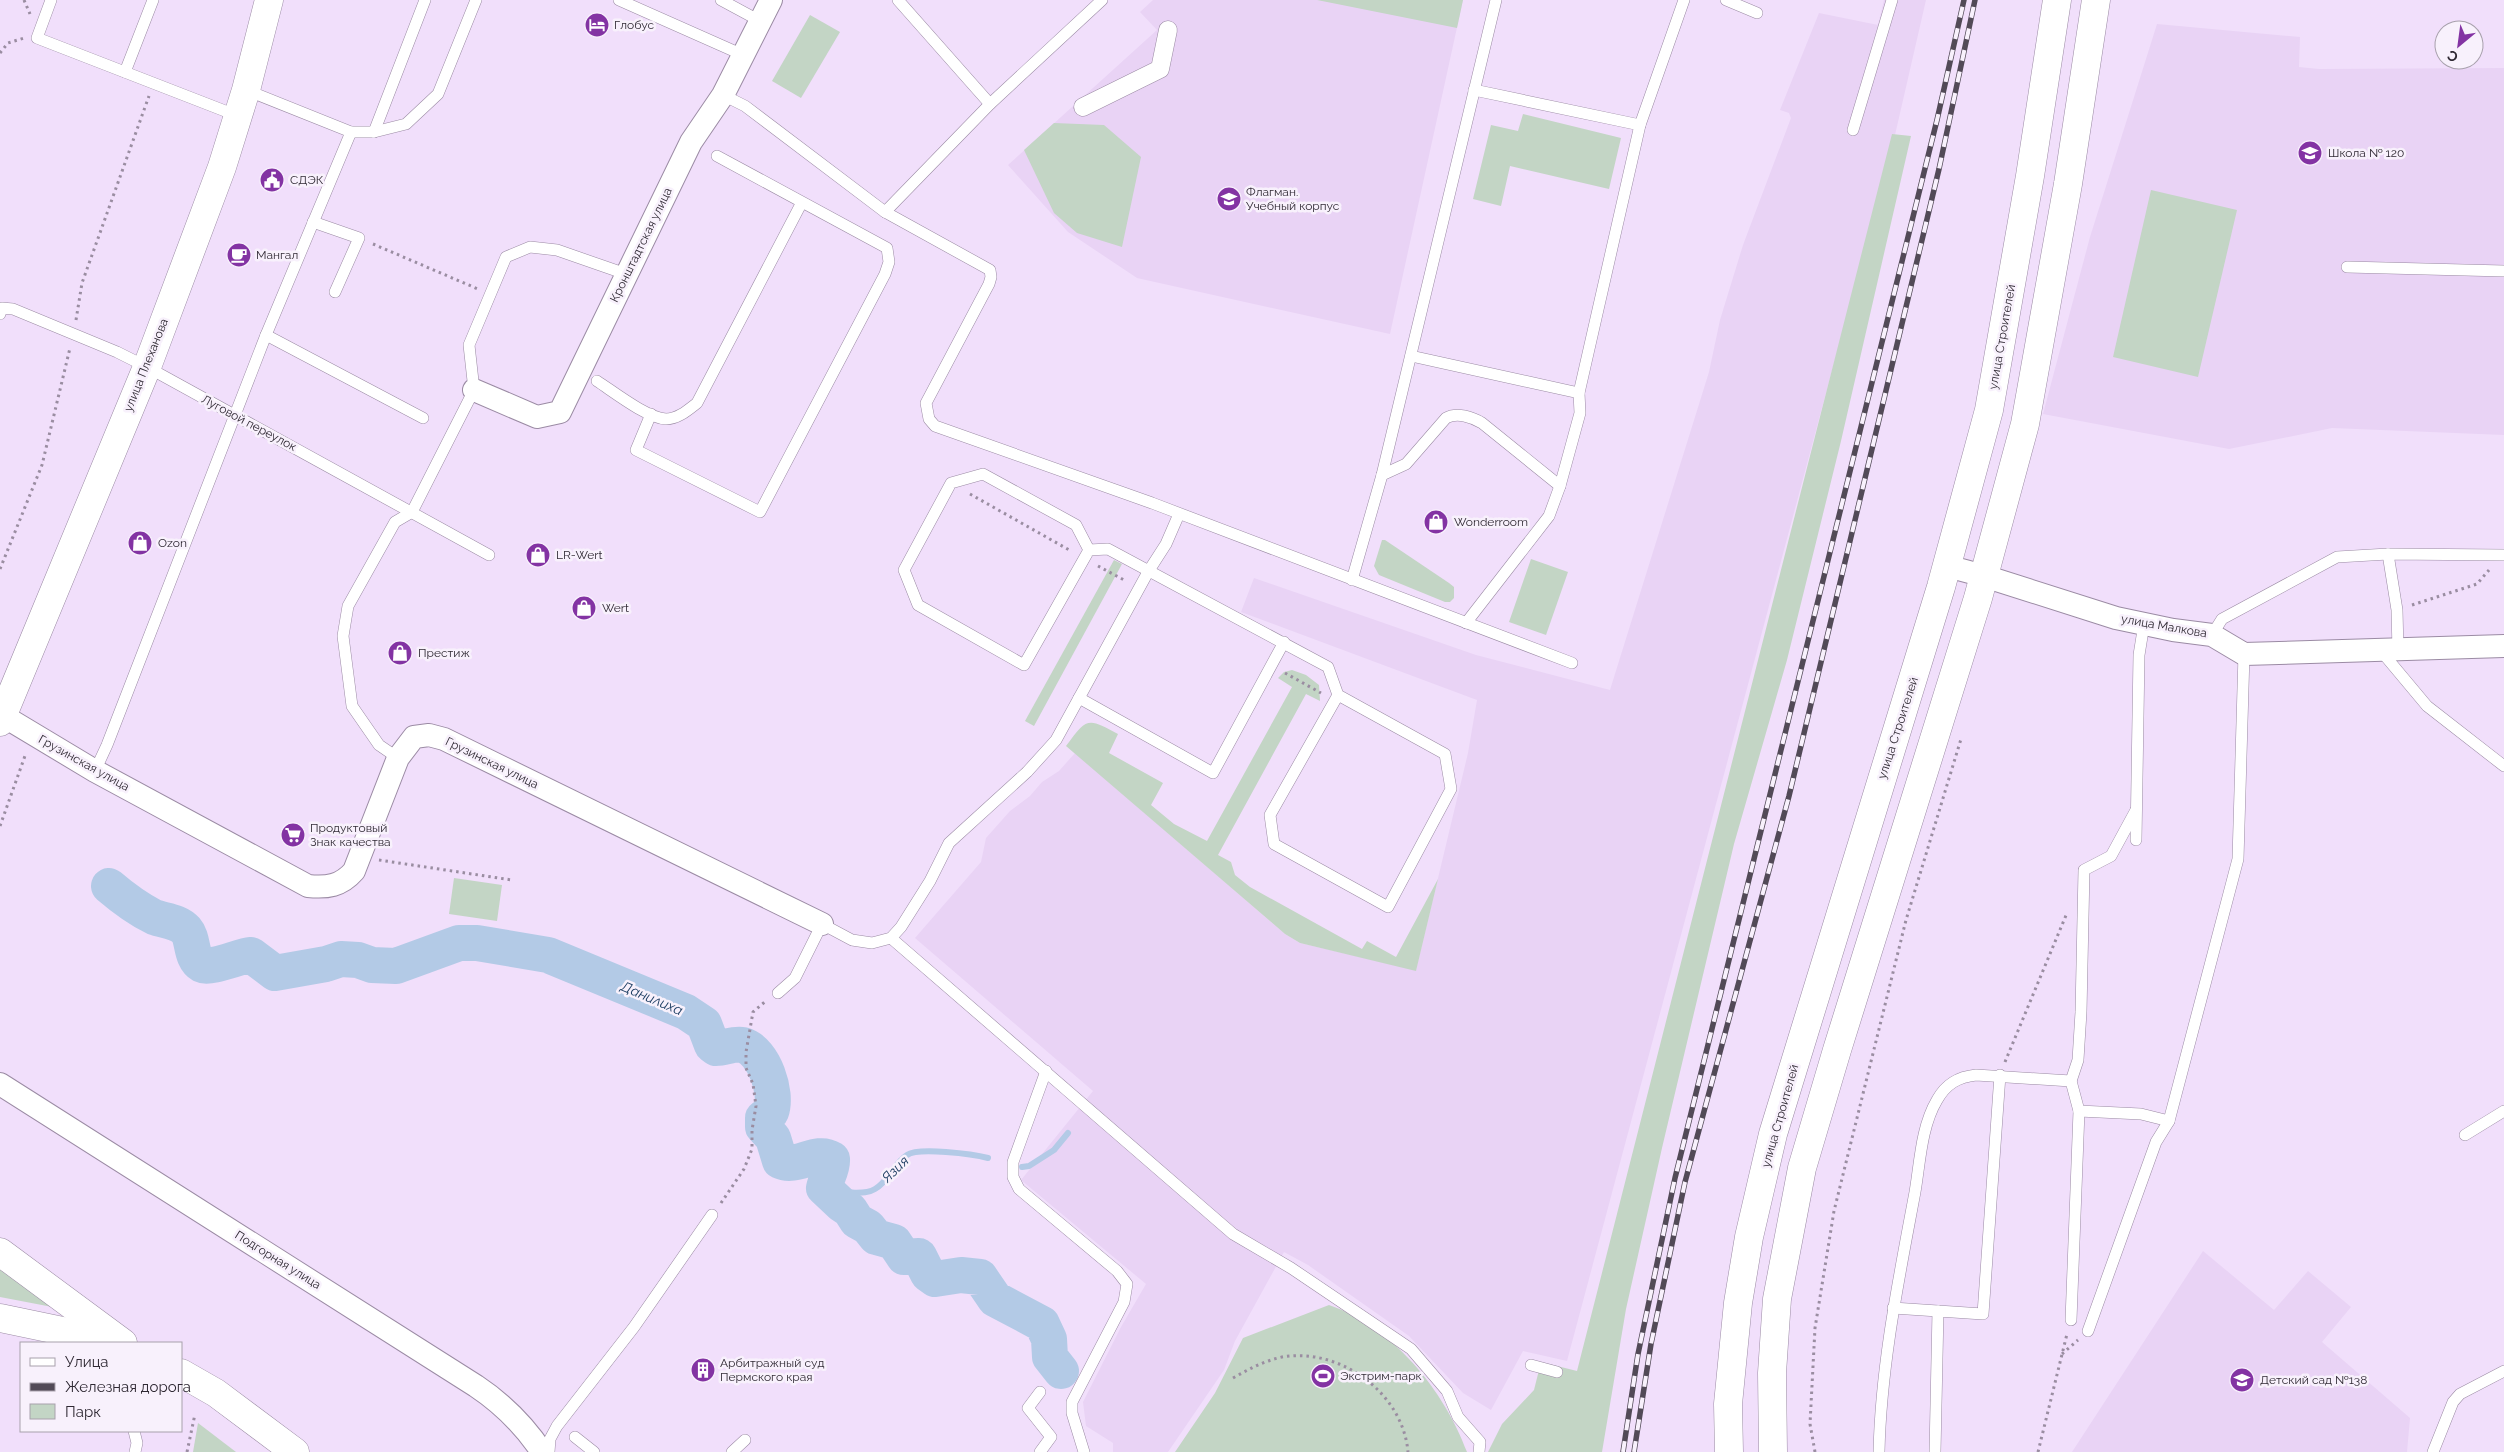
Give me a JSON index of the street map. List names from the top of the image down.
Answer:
{
  "streets": {
    "main road": ["улица Строителей", "улица Плеханова"],
    "street": [
      "Кронштадтская улица",
      "улица Малкова",
      "Грузинская улица",
      "Подгорная улица"
    ],
    "lane": ["Луговой переулок"]
  },
  "crossings": [
    ["улица Строителей", "улица Малкова"],
    ["улица Плеханова", "Луговой переулок"],
    ["улица Плеханова", "Грузинская улица"]
  ],
  "water": ["Данилиха", "Язия"],
  "places": {
    "hotel": ["Глобус"],
    "school or university": ["Школа № 120", "Флагман. Учебный корпус", "Детский сад №138"],
    "public building": ["СДЭК"],
    "cafe": ["Мангал"],
    "shop": [
      "Wonderroom",
      "Ozon",
      "LR-Wert",
      "Wert",
      "Престиж"
    ],
    "supermarket": ["Продуктовый Знак качества"],
    "building": ["Арбитражный суд Пермского края"],
    "sports": ["Экстрим-парк"]
  },
  "legend": ["Улица", "Железная дорога", "Парк"],
  "north": "bottom left"
}
